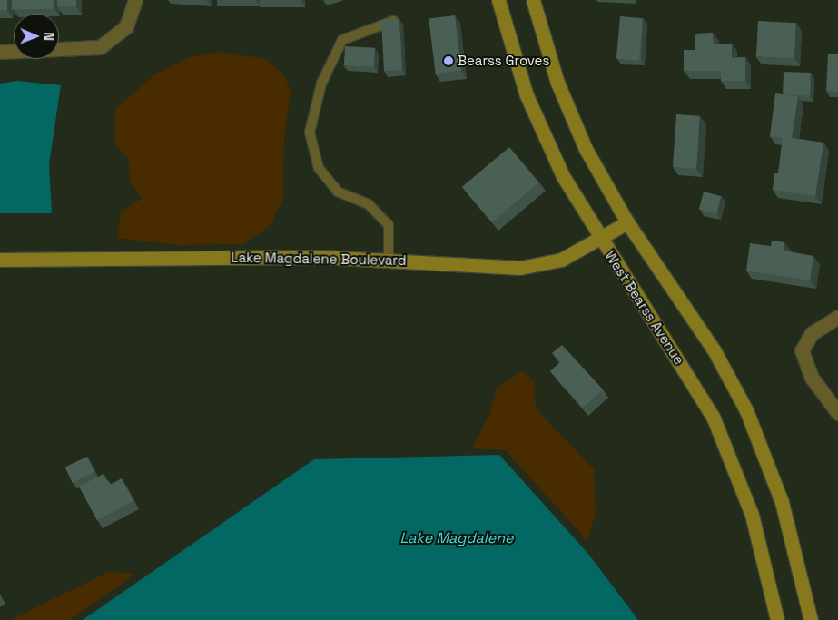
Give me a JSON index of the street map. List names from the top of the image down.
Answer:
{
  "streets": {
    "main road": ["Lake Magdalene Boulevard", "West Bearss Avenue"]
  },
  "crossings": [
    ["Lake Magdalene Boulevard", "West Bearss Avenue"]
  ],
  "water": ["Lake Magdalene"],
  "places": ["Bearss Groves"],
  "north": "right"
}
